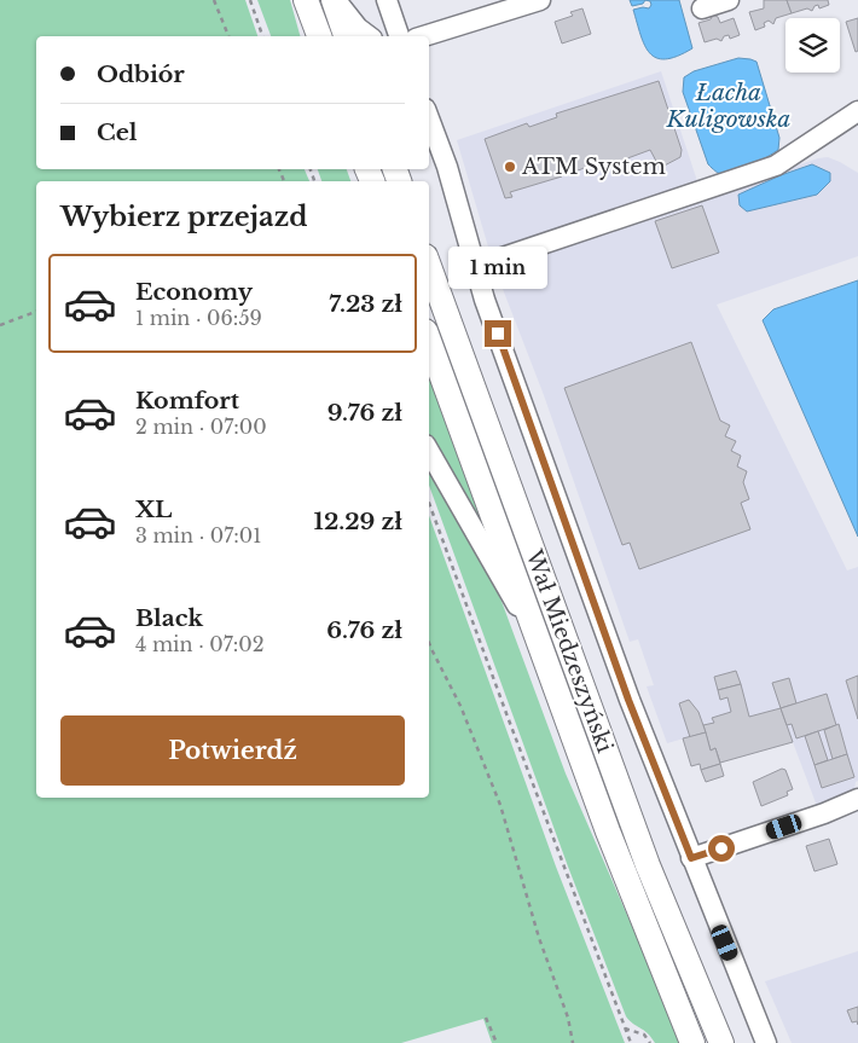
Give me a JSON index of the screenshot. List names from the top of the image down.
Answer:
{
  "streets": {
    "main road": ["Wał Miedzeszyński"]
  },
  "water": ["Łacha Kuligowska"],
  "places": ["ATM System"],
  "page": {
    "banner": ["Odbiór", "Cel"],
    "heading": "Wybierz przejazd",
    "bubble": "1 min",
    "list": [
      {
        "name": "Economy",
        "note": "1 min · 06:59",
        "value": "7.23 zł"
      },
      {
        "name": "Komfort",
        "note": "2 min · 07:00",
        "value": "9.76 zł"
      },
      {
        "name": "XL",
        "note": "3 min · 07:01",
        "value": "12.29 zł"
      },
      {
        "name": "Black",
        "note": "4 min · 07:02",
        "value": "6.76 zł"
      }
    ],
    "buttons": "Potwierdź"
  }
}
